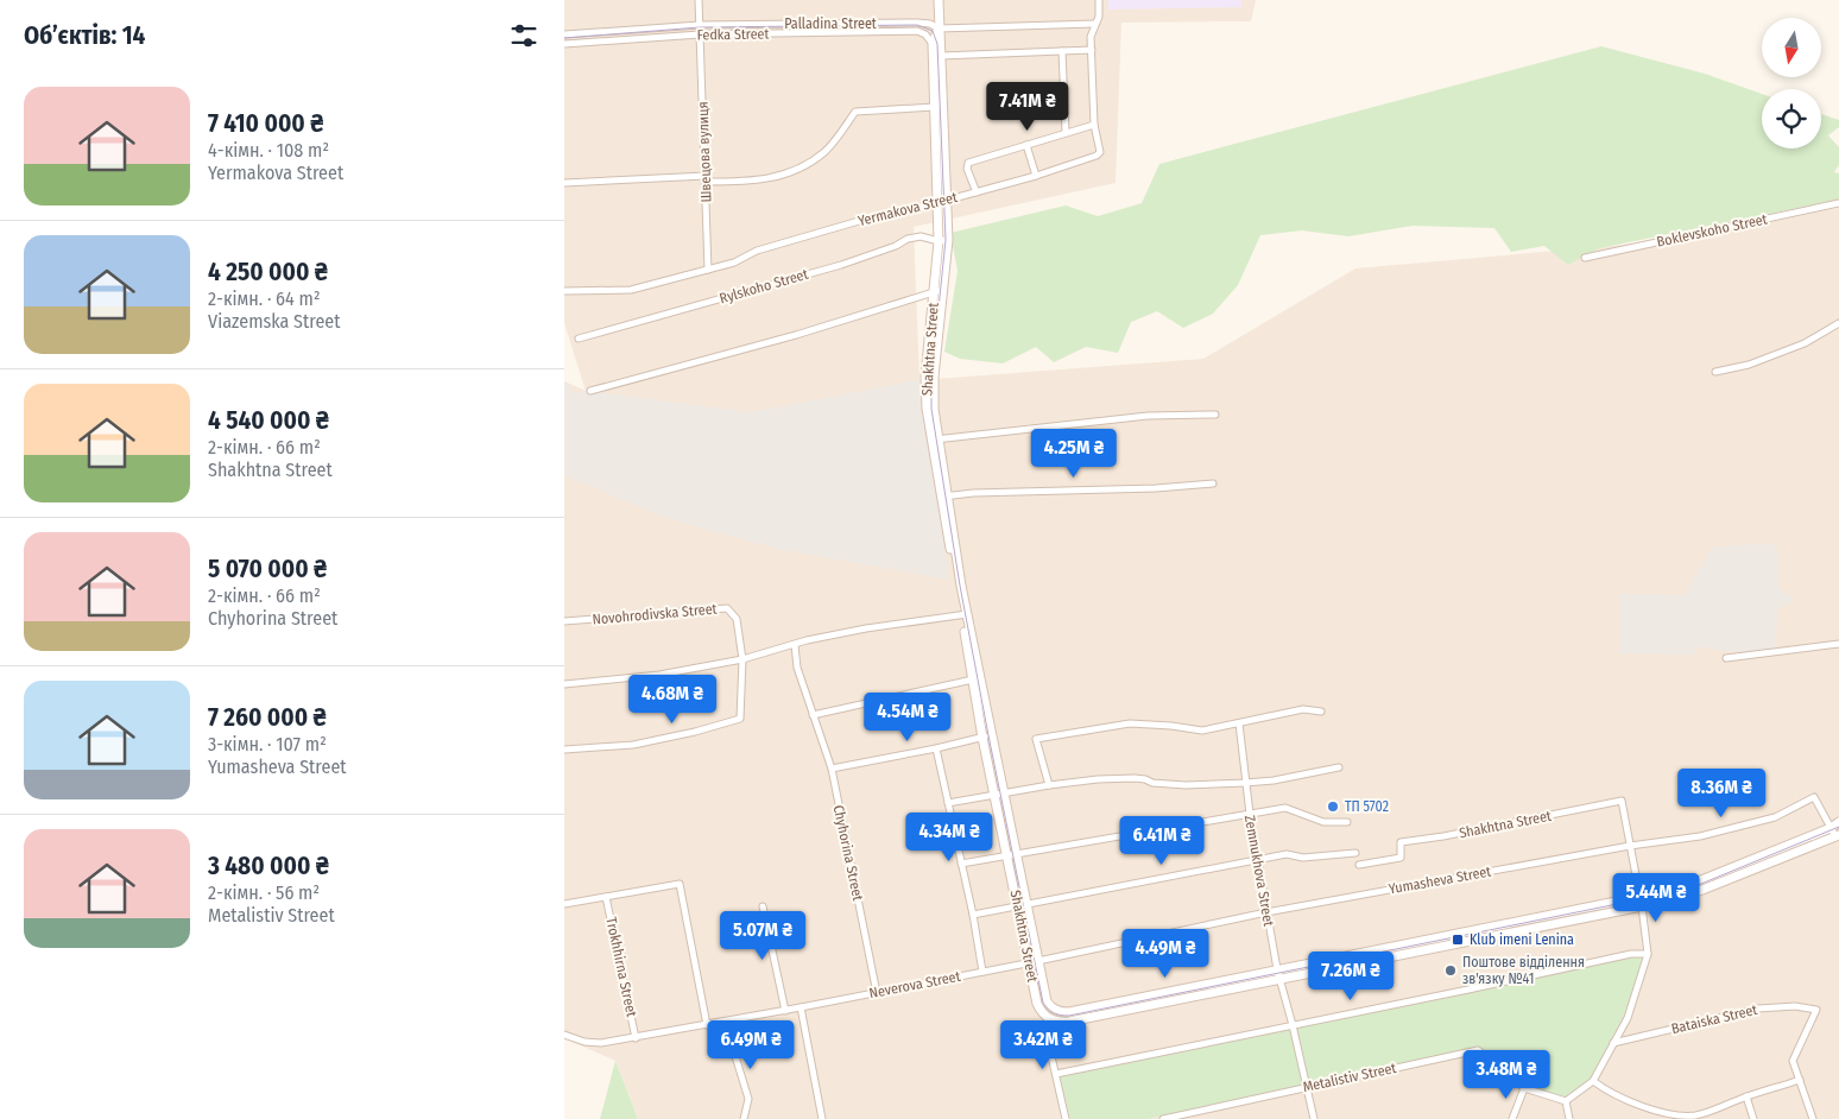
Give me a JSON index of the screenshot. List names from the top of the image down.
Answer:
{
  "streets": {
    "main road": ["Shakhtna Street", "Yumasheva Street"],
    "street": [
      "Palladina Street",
      "Fedka Street",
      "Швецова вулиця",
      "Yermakova Street",
      "Boklevskoho Street",
      "Rylskoho Street",
      "Novohrodivska Street",
      "Chyhorina Street",
      "Zemnukhova Street",
      "Trokhhirna Street",
      "Neverova Street",
      "Bataiska Street",
      "Metalistiv Street"
    ]
  },
  "crossings": [
    ["Palladina Street", "Швецова вулиця"],
    ["Palladina Street", "Yermakova Street"],
    ["Palladina Street", "Shakhtna Street"],
    ["Fedka Street", "Швецова вулиця"],
    ["Швецова вулиця", "Yermakova Street"],
    ["Yermakova Street", "Shakhtna Street"],
    ["Rylskoho Street", "Shakhtna Street"],
    ["Shakhtna Street", "Yumasheva Street"],
    ["Shakhtna Street", "Neverova Street"],
    ["Chyhorina Street", "Neverova Street"],
    ["Zemnukhova Street", "Yumasheva Street"],
    ["Zemnukhova Street", "Metalistiv Street"],
    ["Yumasheva Street", "Neverova Street"],
    ["Trokhhirna Street", "Neverova Street"]
  ],
  "places": {
    "other": ["ТП 5702", "Поштове відділення зв'язку №41"],
    "transit": ["Klub imeni Lenina"]
  },
  "north": "bottom",
  "page": {
    "heading": "Об’єктів: 14",
    "list": [
      {
        "name": "7 410 000 ₴",
        "note": "4-кімн. · 108 m² · Yermakova Street"
      },
      {
        "name": "4 250 000 ₴",
        "note": "2-кімн. · 64 m² · Viazemska Street"
      },
      {
        "name": "4 540 000 ₴",
        "note": "2-кімн. · 66 m² · Shakhtna Street"
      },
      {
        "name": "5 070 000 ₴",
        "note": "2-кімн. · 66 m² · Chyhorina Street"
      },
      {
        "name": "7 260 000 ₴",
        "note": "3-кімн. · 107 m² · Yumasheva Street"
      },
      {
        "name": "3 480 000 ₴",
        "note": "2-кімн. · 56 m² · Metalistiv Street"
      }
    ],
    "price": [
      "7.41M ₴",
      "4.25M ₴",
      "4.68M ₴",
      "4.54M ₴",
      "8.36M ₴",
      "4.34M ₴",
      "6.41M ₴",
      "5.44M ₴",
      "5.07M ₴",
      "4.49M ₴",
      "7.26M ₴",
      "6.49M ₴",
      "3.42M ₴",
      "3.48M ₴"
    ]
  }
}
